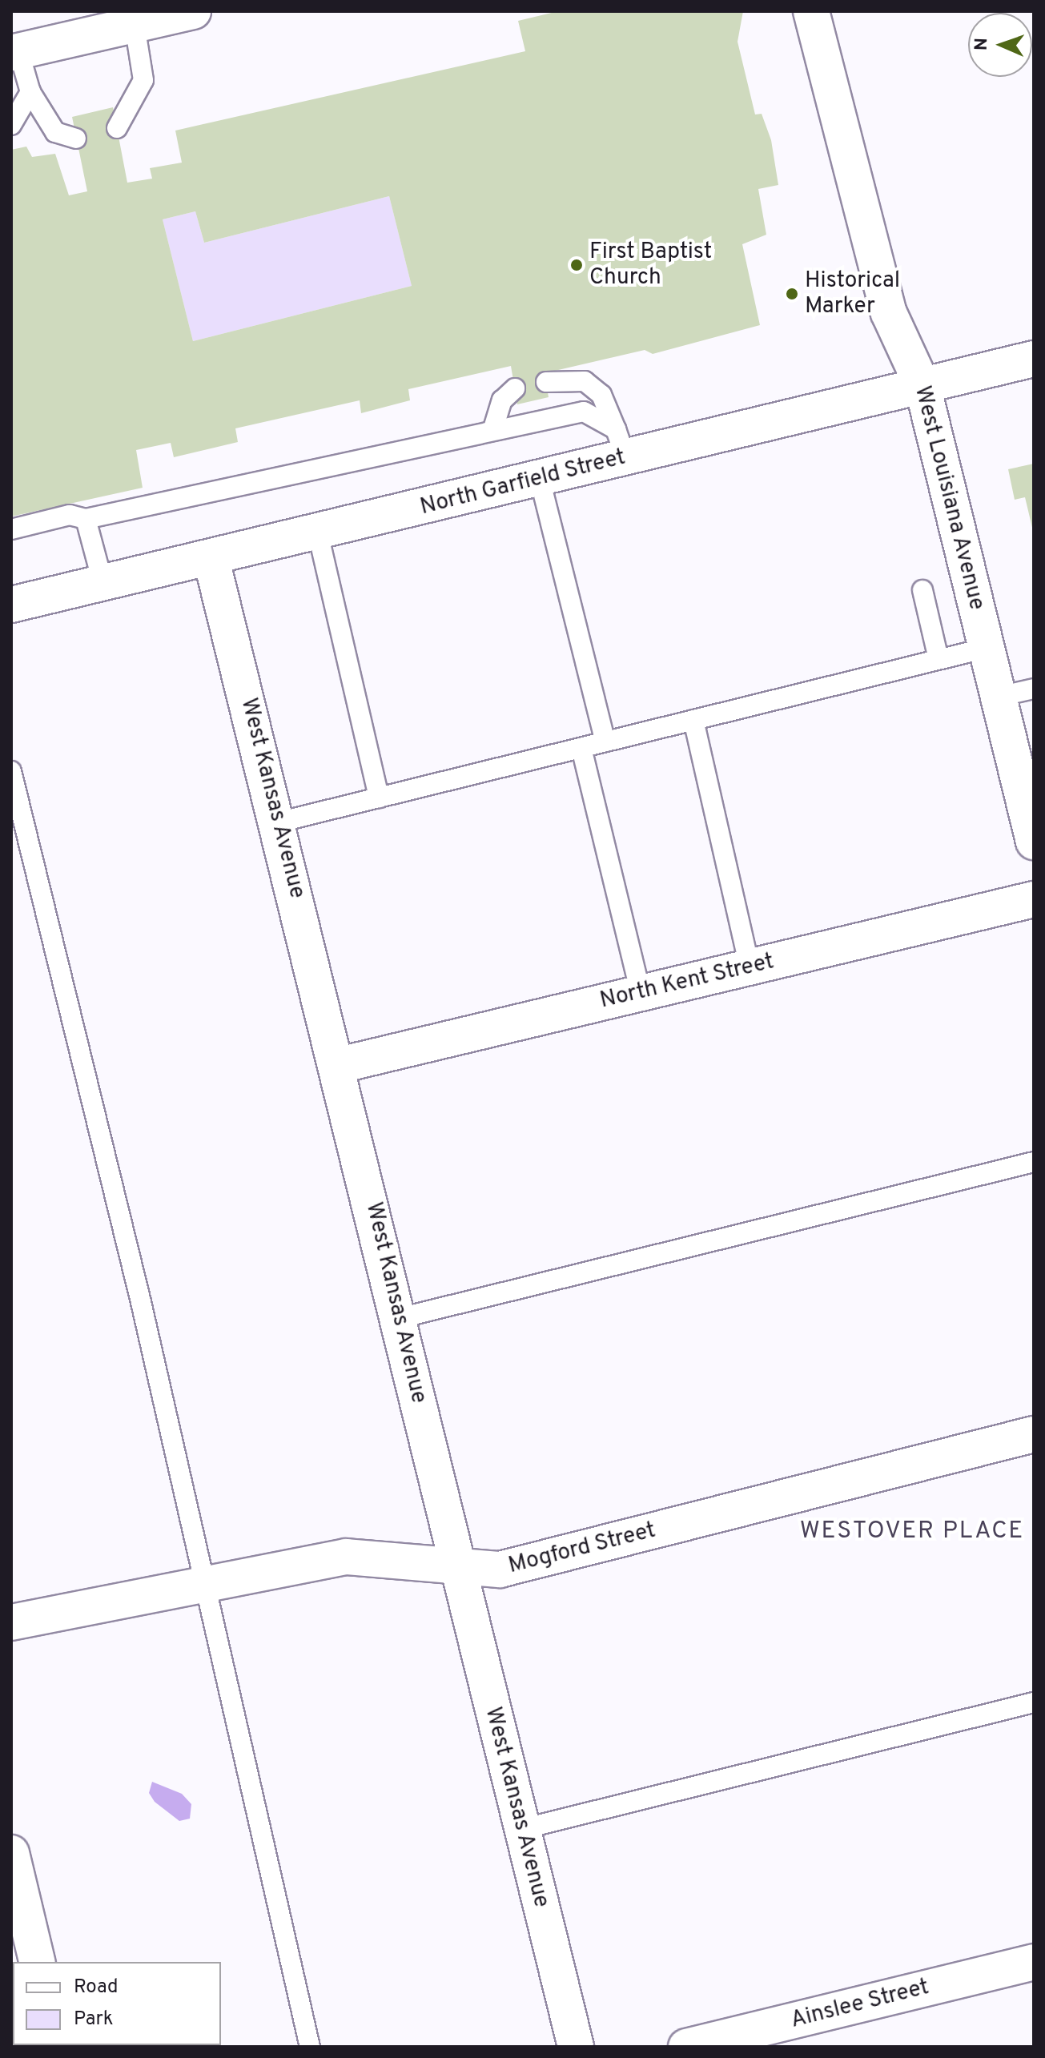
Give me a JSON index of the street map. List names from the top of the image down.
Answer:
{
  "streets": {
    "street": [
      "North Garfield Street",
      "West Louisiana Avenue",
      "West Kansas Avenue",
      "North Kent Street",
      "Mogford Street",
      "Ainslee Street"
    ]
  },
  "crossings": [
    ["North Garfield Street", "West Louisiana Avenue"],
    ["North Garfield Street", "West Kansas Avenue"],
    ["West Kansas Avenue", "North Kent Street"],
    ["West Kansas Avenue", "Mogford Street"]
  ],
  "districts": ["WESTOVER PLACE"],
  "places": ["First Baptist Church", "Historical Marker"],
  "legend": ["Road", "Park"],
  "north": "left"
}
